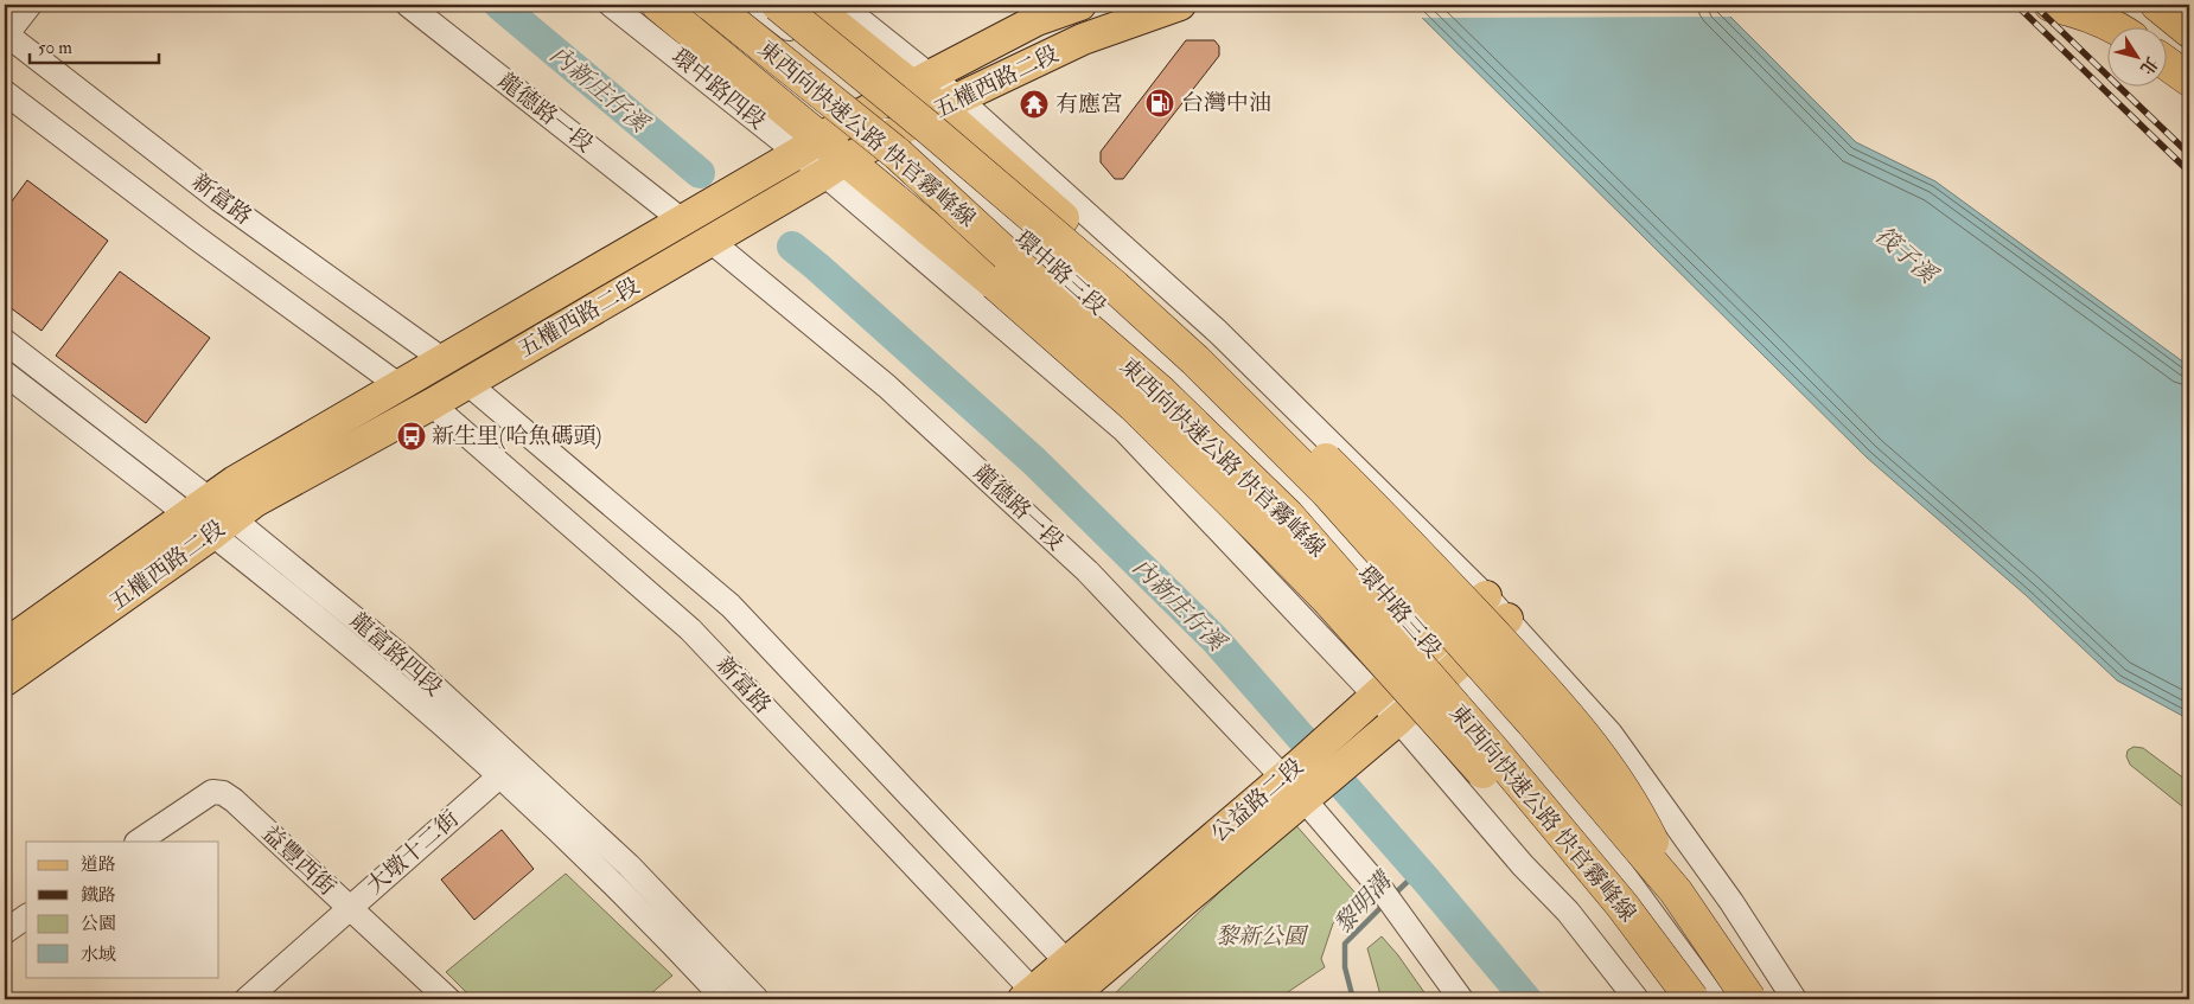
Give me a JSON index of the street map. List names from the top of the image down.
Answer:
{
  "streets": {
    "highway": ["東西向快速公路 快官霧峰線"],
    "main road": ["五權西路二段", "公益路二段"],
    "street": [
      "環中路四段",
      "龍德路一段",
      "新富路",
      "環中路三段",
      "龍富路四段",
      "大墩十二街",
      "益豐西街"
    ]
  },
  "crossings": [
    ["五權西路二段", "環中路四段"],
    ["五權西路二段", "龍德路一段"],
    ["五權西路二段", "新富路"],
    ["五權西路二段", "環中路三段"],
    ["五權西路二段", "龍富路四段"],
    ["龍德路一段", "公益路二段"],
    ["新富路", "公益路二段"],
    ["環中路三段", "公益路二段"],
    ["龍富路四段", "大墩十二街"],
    ["大墩十二街", "益豐西街"]
  ],
  "water": ["內新庄仔溪", "筏子溪", "黎明溝"],
  "parks": ["黎新公園"],
  "places": {
    "fuel station": ["台灣中油"],
    "temple": ["有應宮"],
    "bus stop": ["新生里(哈魚碼頭)"]
  },
  "legend": [
    "道路",
    "鐵路",
    "公園",
    "水域"
  ],
  "scale_bar": "50 m",
  "north": "bottom right"
}
